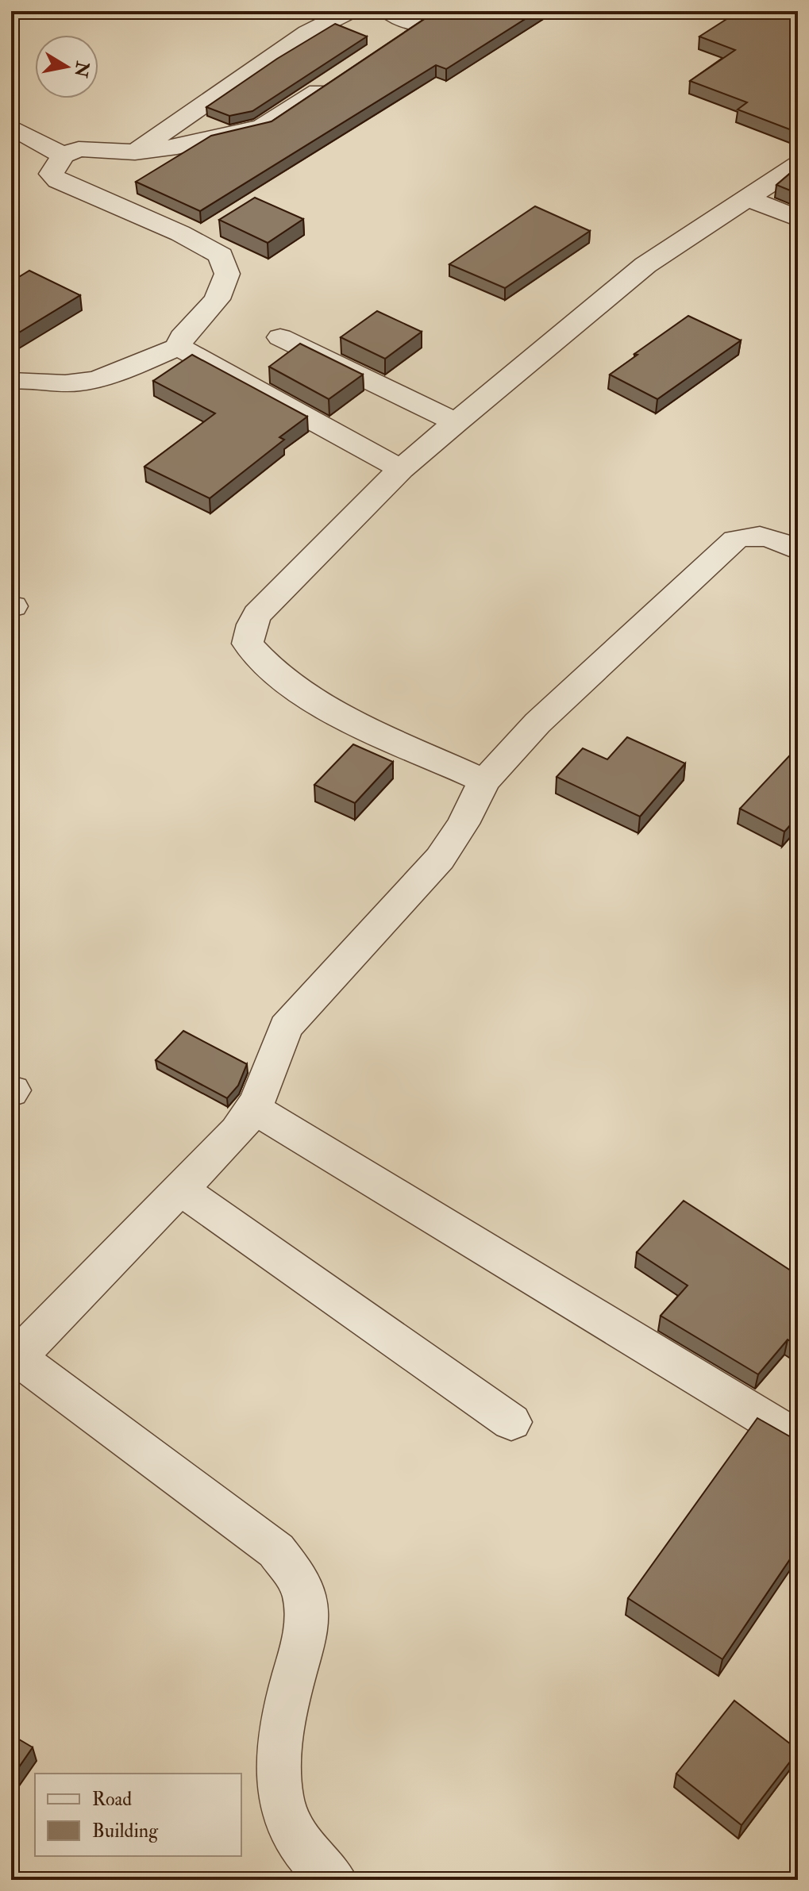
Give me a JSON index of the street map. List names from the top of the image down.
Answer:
{
  "legend": ["Road", "Building"],
  "north": "right"
}
